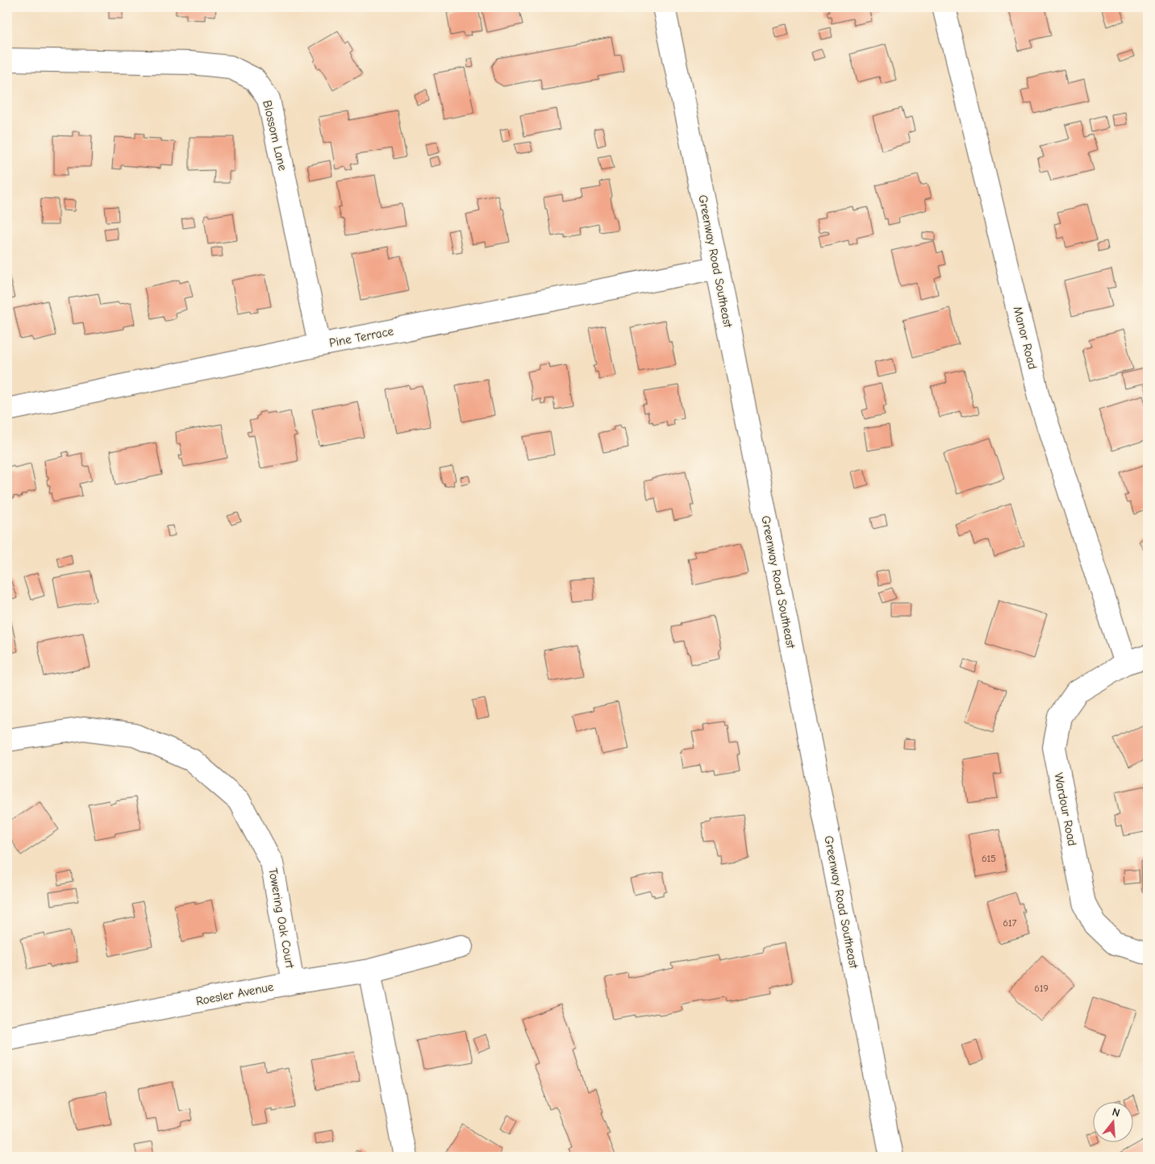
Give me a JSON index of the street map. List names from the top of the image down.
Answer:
{
  "streets": {
    "street": [
      "Blossom Lane",
      "Greenway Road Southeast",
      "Pine Terrace",
      "Manor Road",
      "Wardour Road",
      "Towering Oak Court",
      "Roesler Avenue"
    ]
  },
  "crossings": [
    ["Blossom Lane", "Pine Terrace"],
    ["Greenway Road Southeast", "Pine Terrace"],
    ["Manor Road", "Wardour Road"],
    ["Towering Oak Court", "Roesler Avenue"]
  ],
  "house_numbers": ["615", "617", "619"],
  "north": "top"
}
